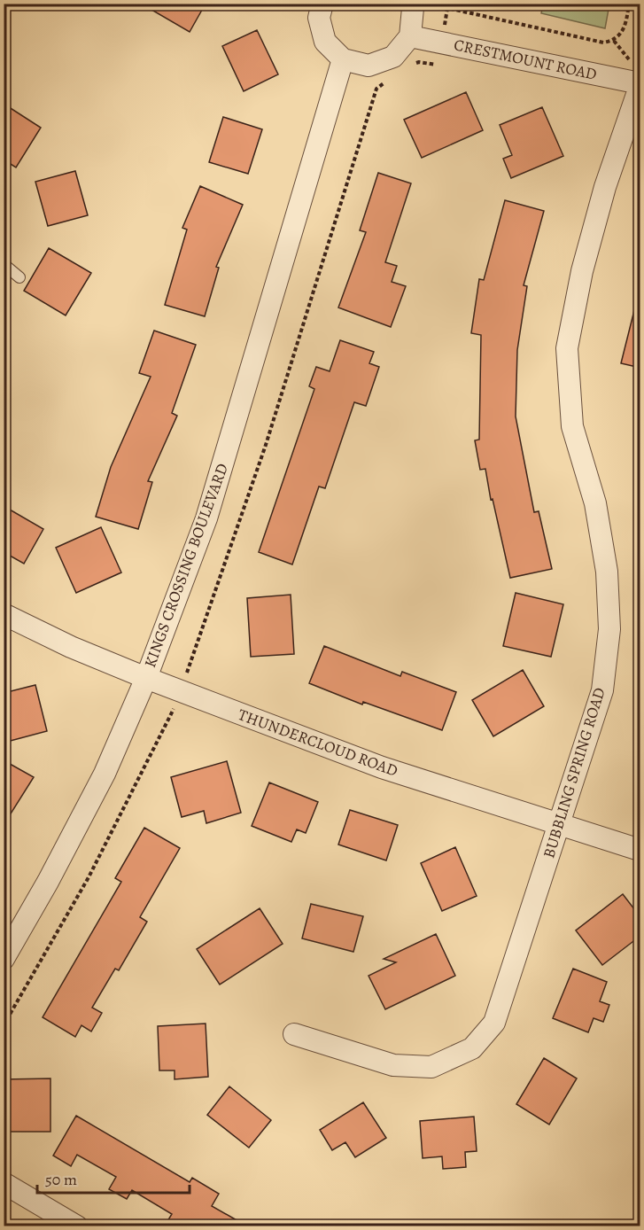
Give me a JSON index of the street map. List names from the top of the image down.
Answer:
{
  "streets": {
    "street": [
      "CRESTMOUNT ROAD",
      "KINGS CROSSING BOULEVARD",
      "THUNDERCLOUD ROAD",
      "BUBBLING SPRING ROAD"
    ]
  },
  "crossings": [
    ["CRESTMOUNT ROAD", "BUBBLING SPRING ROAD"],
    ["KINGS CROSSING BOULEVARD", "THUNDERCLOUD ROAD"],
    ["THUNDERCLOUD ROAD", "BUBBLING SPRING ROAD"]
  ],
  "scale_bar": "50 m"
}
